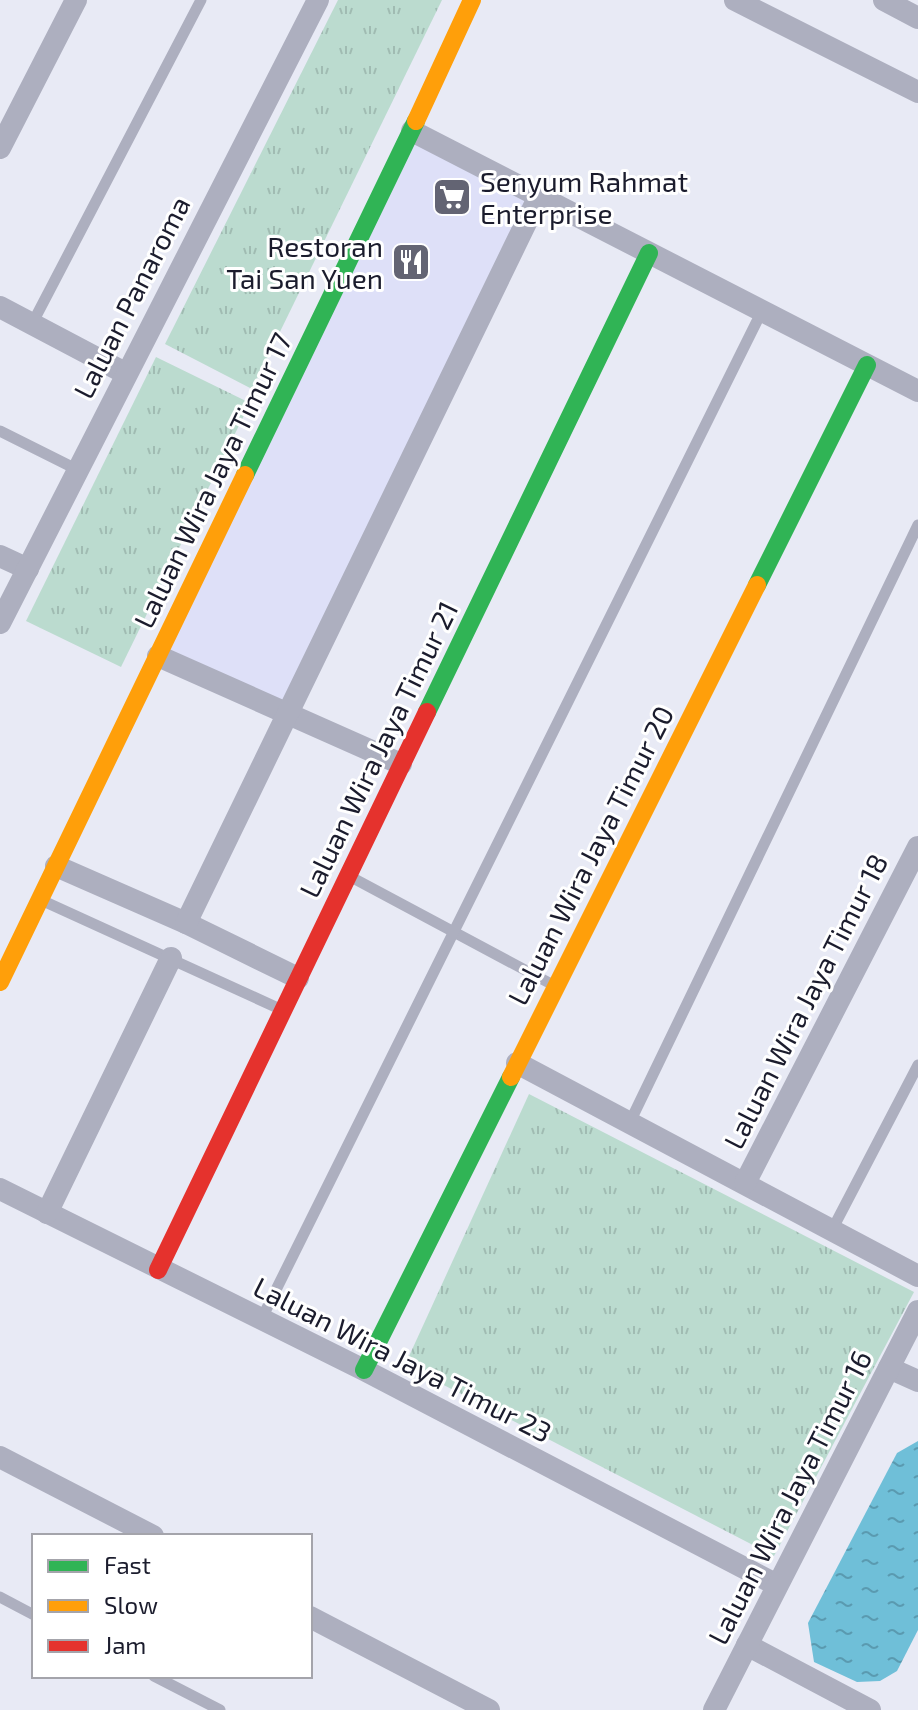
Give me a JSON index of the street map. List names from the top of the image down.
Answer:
{
  "streets": {
    "street": [
      "Laluan Panaroma",
      "Laluan Wira Jaya Timur 17",
      "Laluan Wira Jaya Timur 21",
      "Laluan Wira Jaya Timur 20",
      "Laluan Wira Jaya Timur 18",
      "Laluan Wira Jaya Timur 23",
      "Laluan Wira Jaya Timur 16"
    ]
  },
  "crossings": [
    ["Laluan Wira Jaya Timur 21", "Laluan Wira Jaya Timur 23"],
    ["Laluan Wira Jaya Timur 20", "Laluan Wira Jaya Timur 23"],
    ["Laluan Wira Jaya Timur 23", "Laluan Wira Jaya Timur 16"]
  ],
  "places": {
    "supermarket": ["Senyum Rahmat Enterprise"],
    "restaurant": ["Restoran Tai San Yuen"]
  },
  "legend": ["Fast", "Slow", "Jam"]
}
